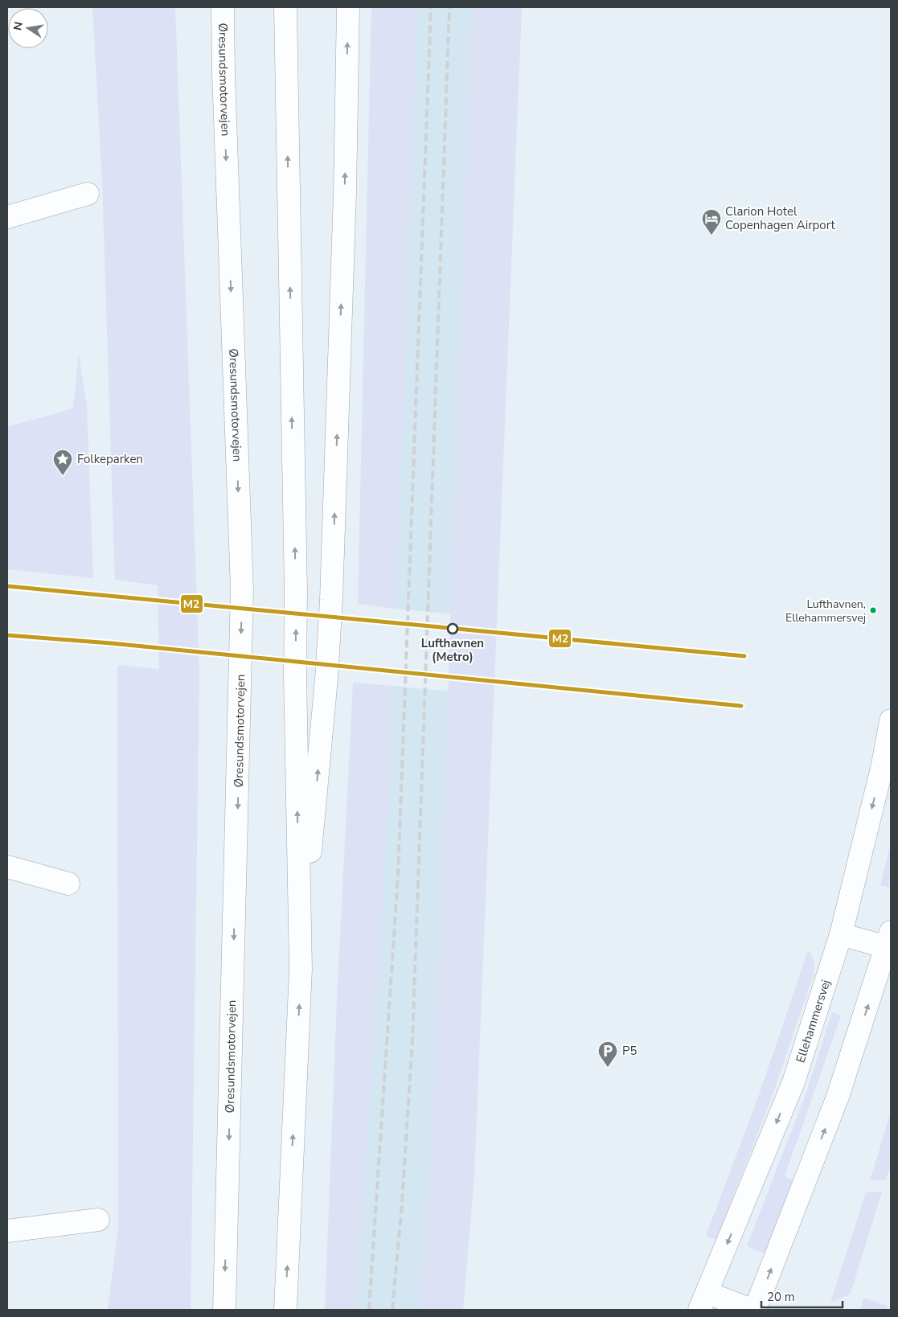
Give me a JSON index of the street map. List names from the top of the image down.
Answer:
{
  "streets": {
    "main road": ["Øresundsmotorvejen", "Ellehammersvej"]
  },
  "places": {
    "hotel": ["Clarion Hotel Copenhagen Airport"],
    "place": ["Folkeparken"],
    "other": ["Lufthavnen, Ellehammersvej", "Lufthavnen (Metro)"],
    "parking": ["P5"]
  },
  "lines": ["transit line M2"],
  "scale_bar": "20 m",
  "north": "left"
}
